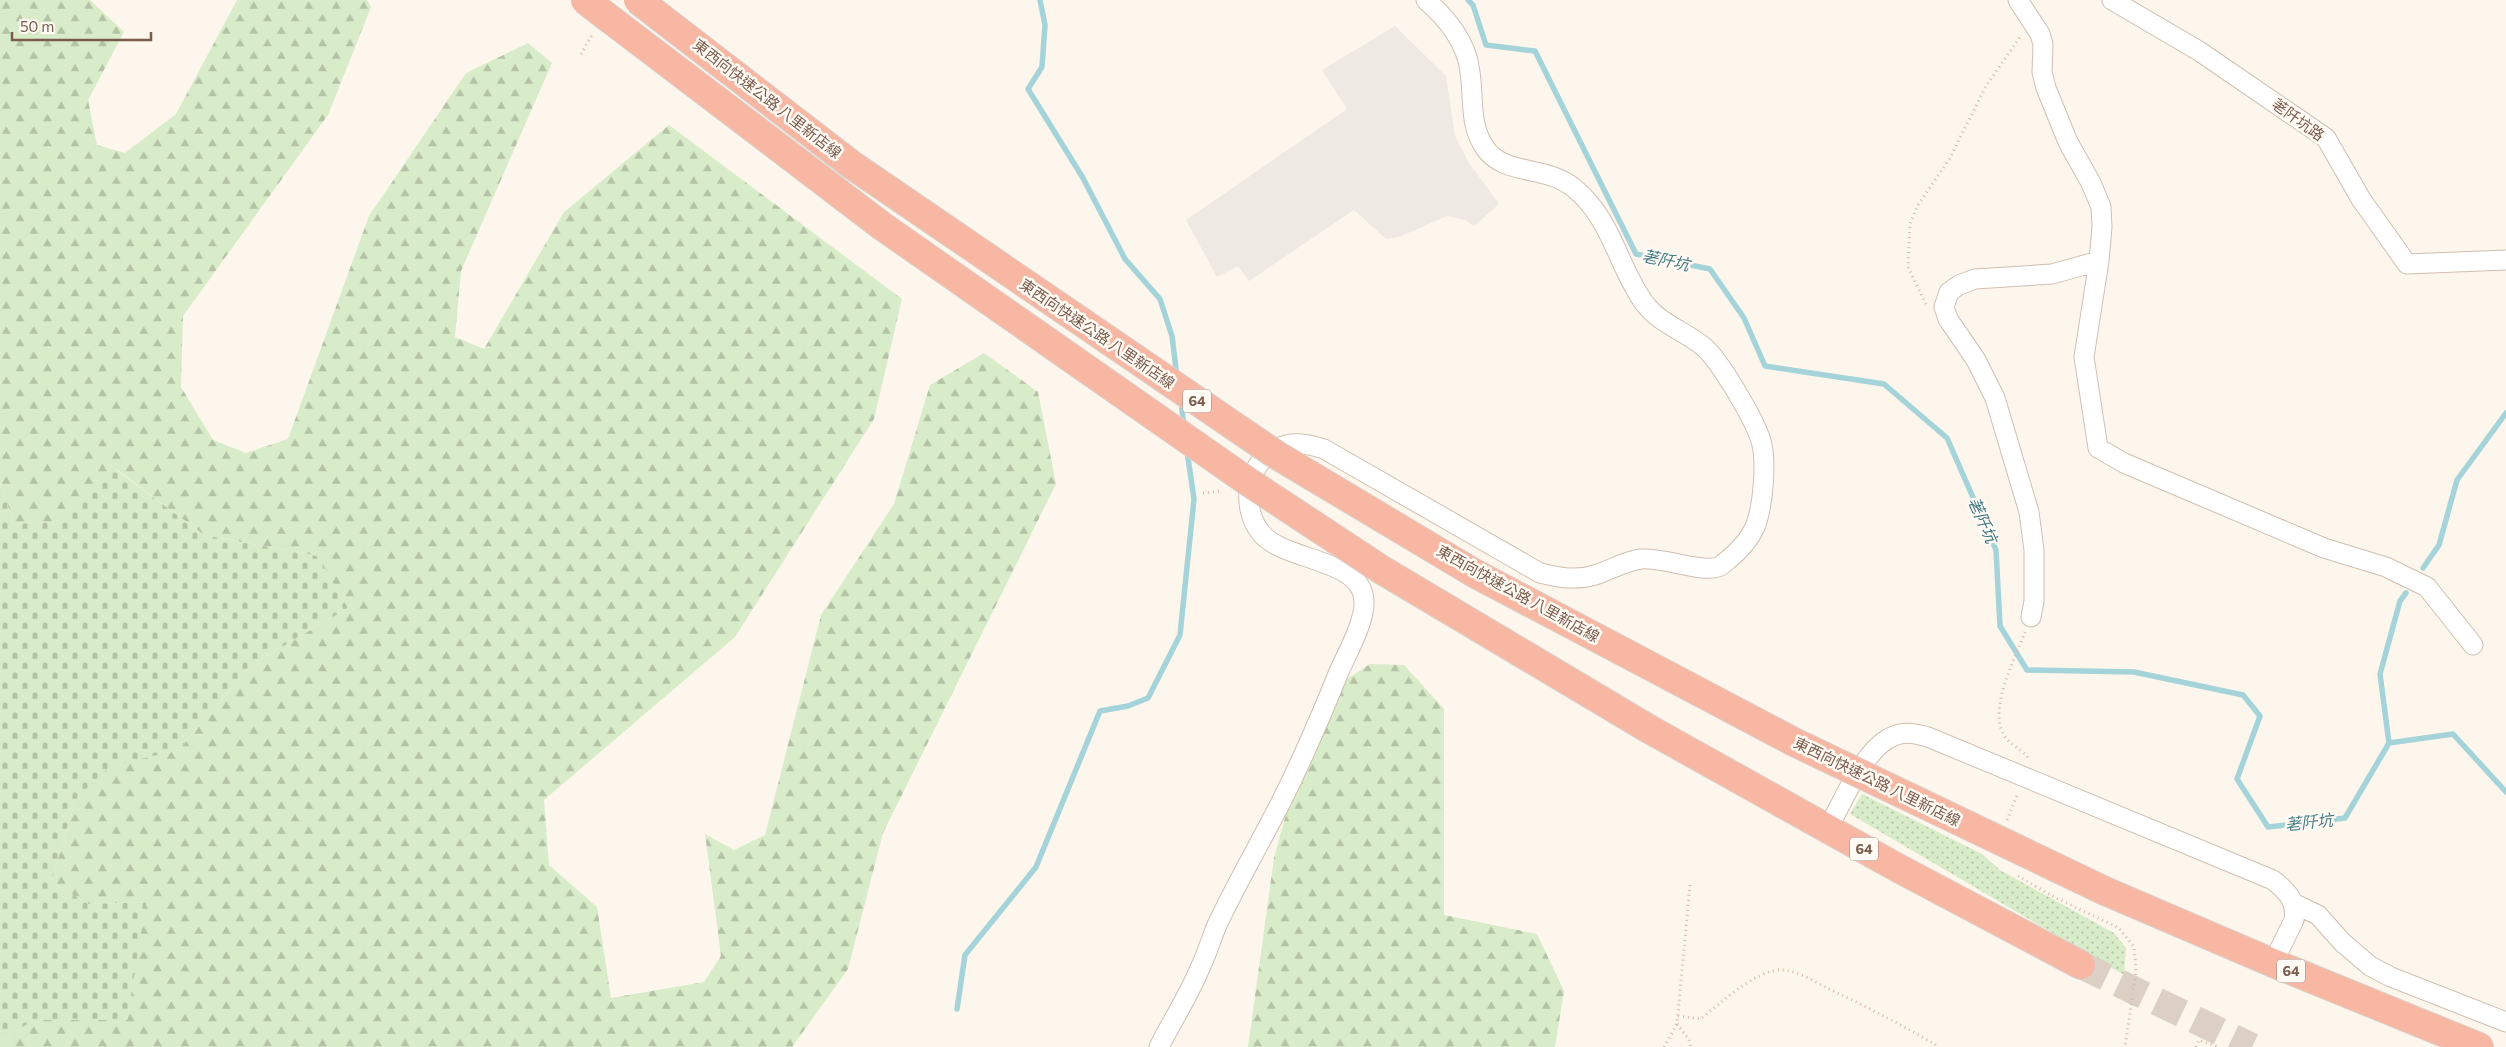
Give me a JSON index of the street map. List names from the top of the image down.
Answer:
{
  "streets": {
    "highway": ["東西向快速公路 八里新店線", "64"],
    "street": ["荖阡坑路"]
  },
  "water": ["荖阡坑"],
  "scale_bar": "50 m"
}
